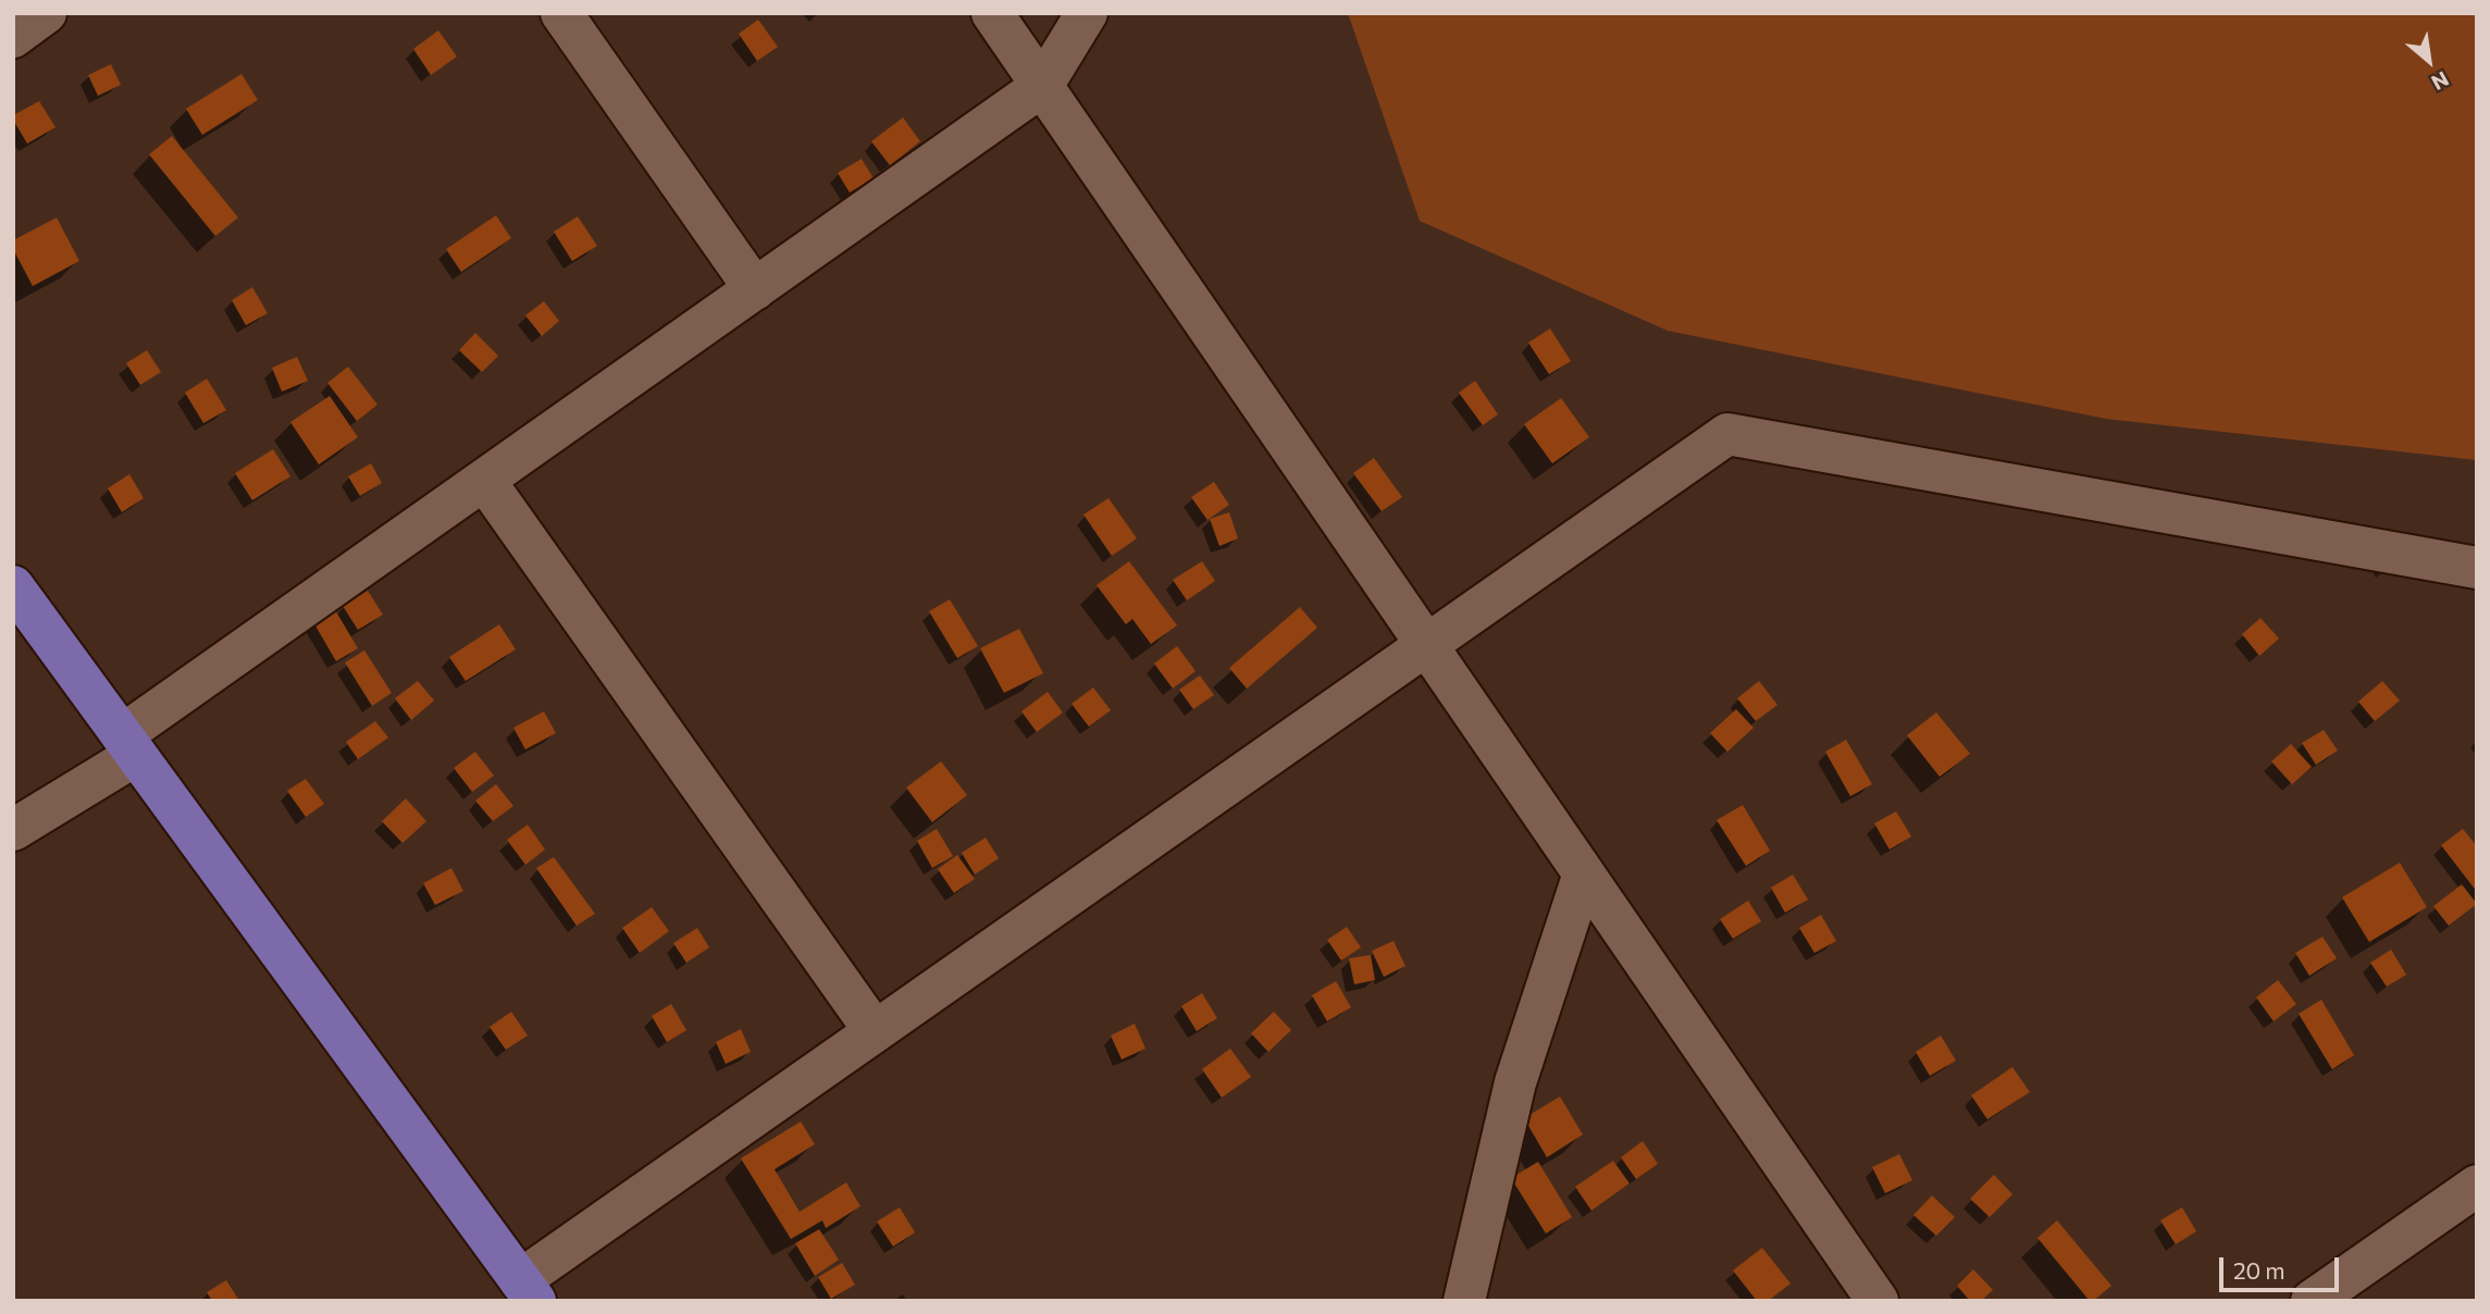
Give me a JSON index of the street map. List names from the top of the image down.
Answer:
{
  "scale_bar": "20 m",
  "north": "bottom right"
}
